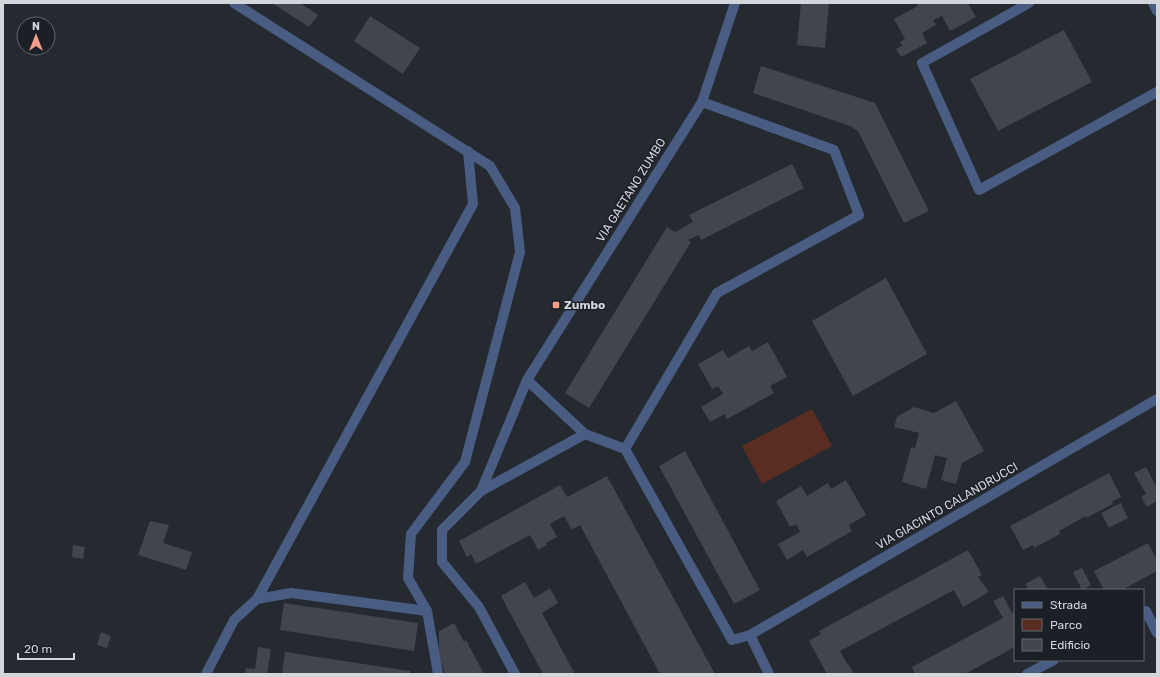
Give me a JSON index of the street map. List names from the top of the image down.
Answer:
{
  "streets": {
    "street": ["VIA GAETANO ZUMBO", "VIA GIACINTO CALANDRUCCI"]
  },
  "places": {
    "transit": ["Zumbo"]
  },
  "legend": ["Strada", "Parco", "Edificio"],
  "scale_bar": "20 m",
  "north": "top"
}
